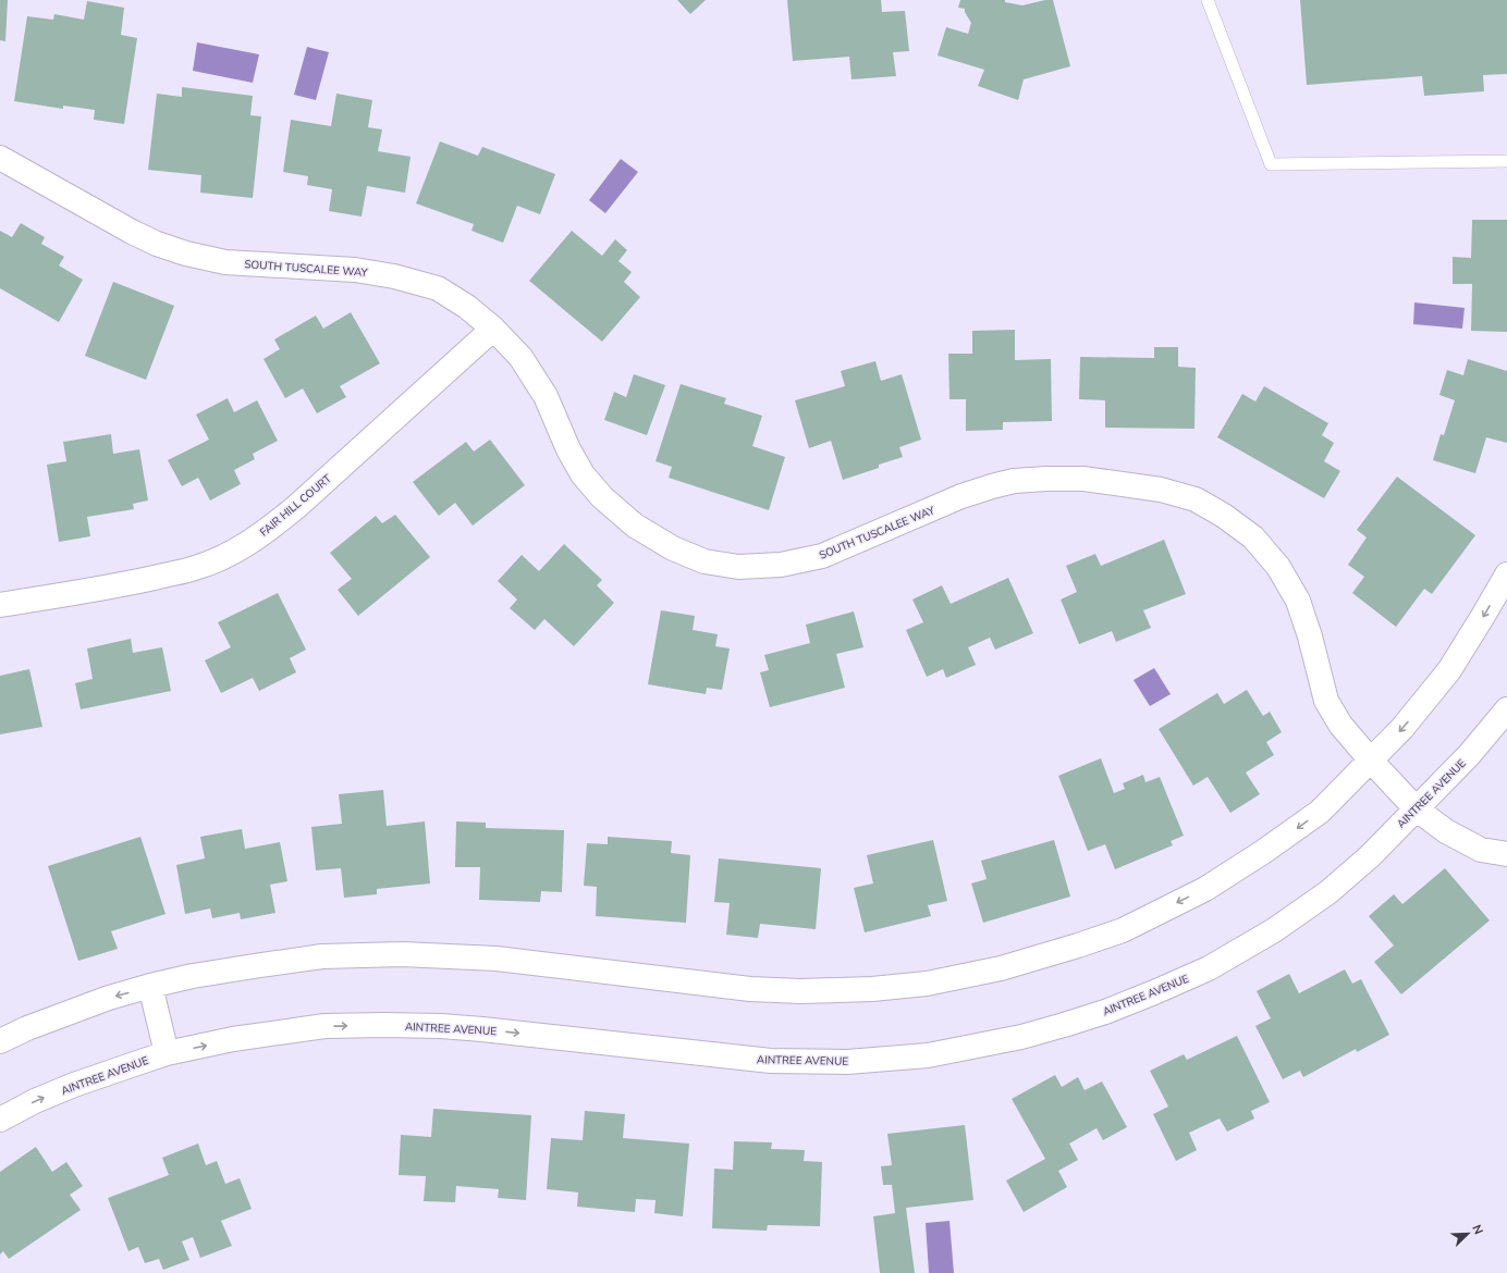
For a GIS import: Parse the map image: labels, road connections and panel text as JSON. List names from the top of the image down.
{
  "streets": {
    "street": ["SOUTH TUSCALEE WAY", "FAIR HILL COURT", "AINTREE AVENUE"]
  },
  "crossings": [
    ["SOUTH TUSCALEE WAY", "FAIR HILL COURT"],
    ["SOUTH TUSCALEE WAY", "AINTREE AVENUE"]
  ],
  "north": "top right"
}
